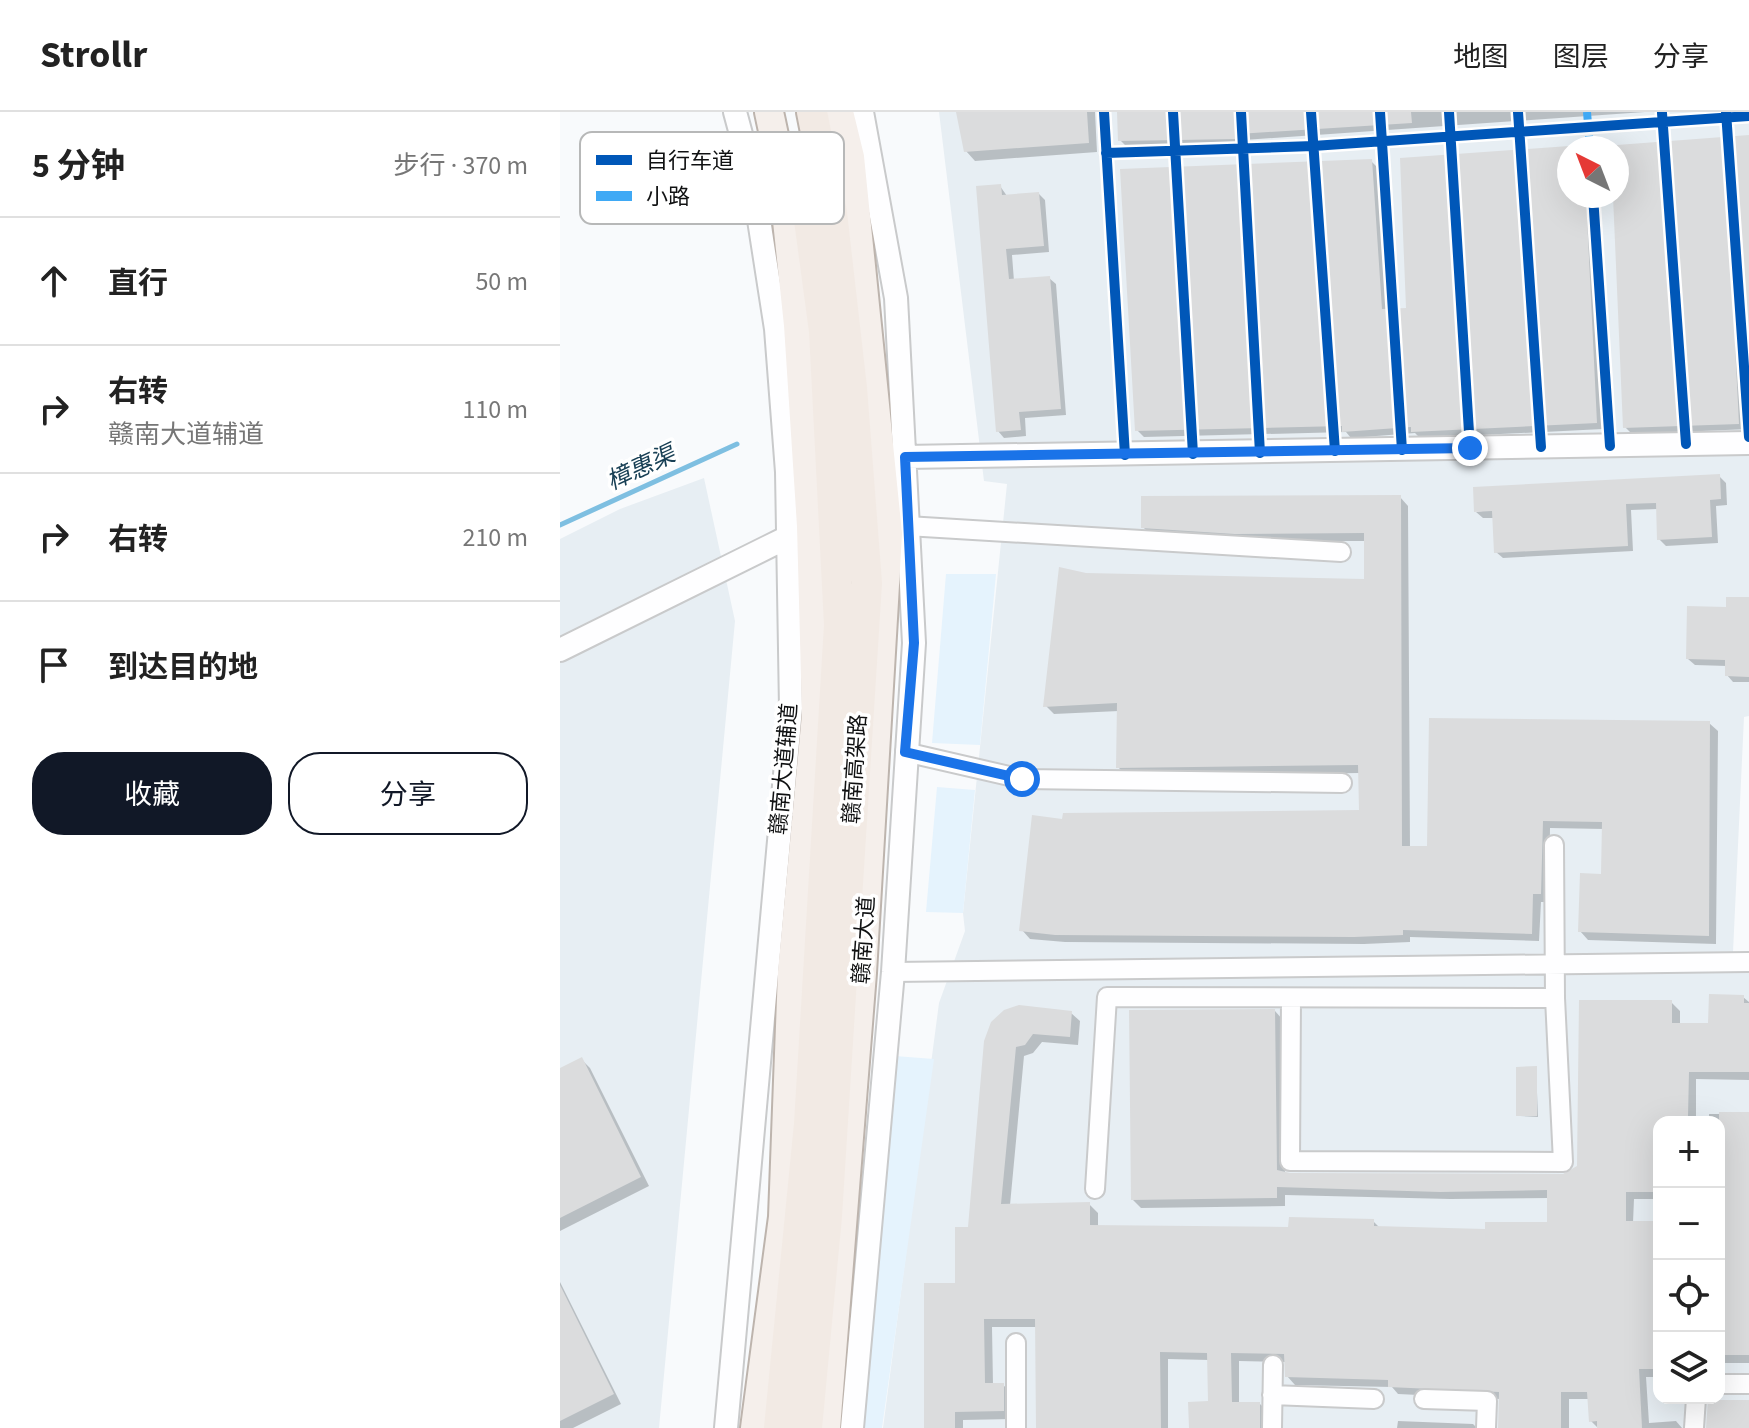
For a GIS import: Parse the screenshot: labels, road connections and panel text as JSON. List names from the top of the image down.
{
  "streets": {
    "highway": ["赣南高架路"],
    "main road": ["赣南大道"],
    "street": ["赣南大道辅道"]
  },
  "water": ["樟惠渠"],
  "legend": ["自行车道", "小路"],
  "north": "top left",
  "page": {
    "header": "Strollr",
    "nav": ["地图", "图层", "分享"],
    "heading": ["5 分钟", "步行 · 370 m"],
    "list": [
      ["直行", "50 m"],
      ["右转", "赣南大道辅道", "110 m"],
      ["右转", "210 m"],
      "到达目的地"
    ],
    "buttons": ["收藏", "分享"],
    "map_buttons": ["+", "−"]
  }
}
